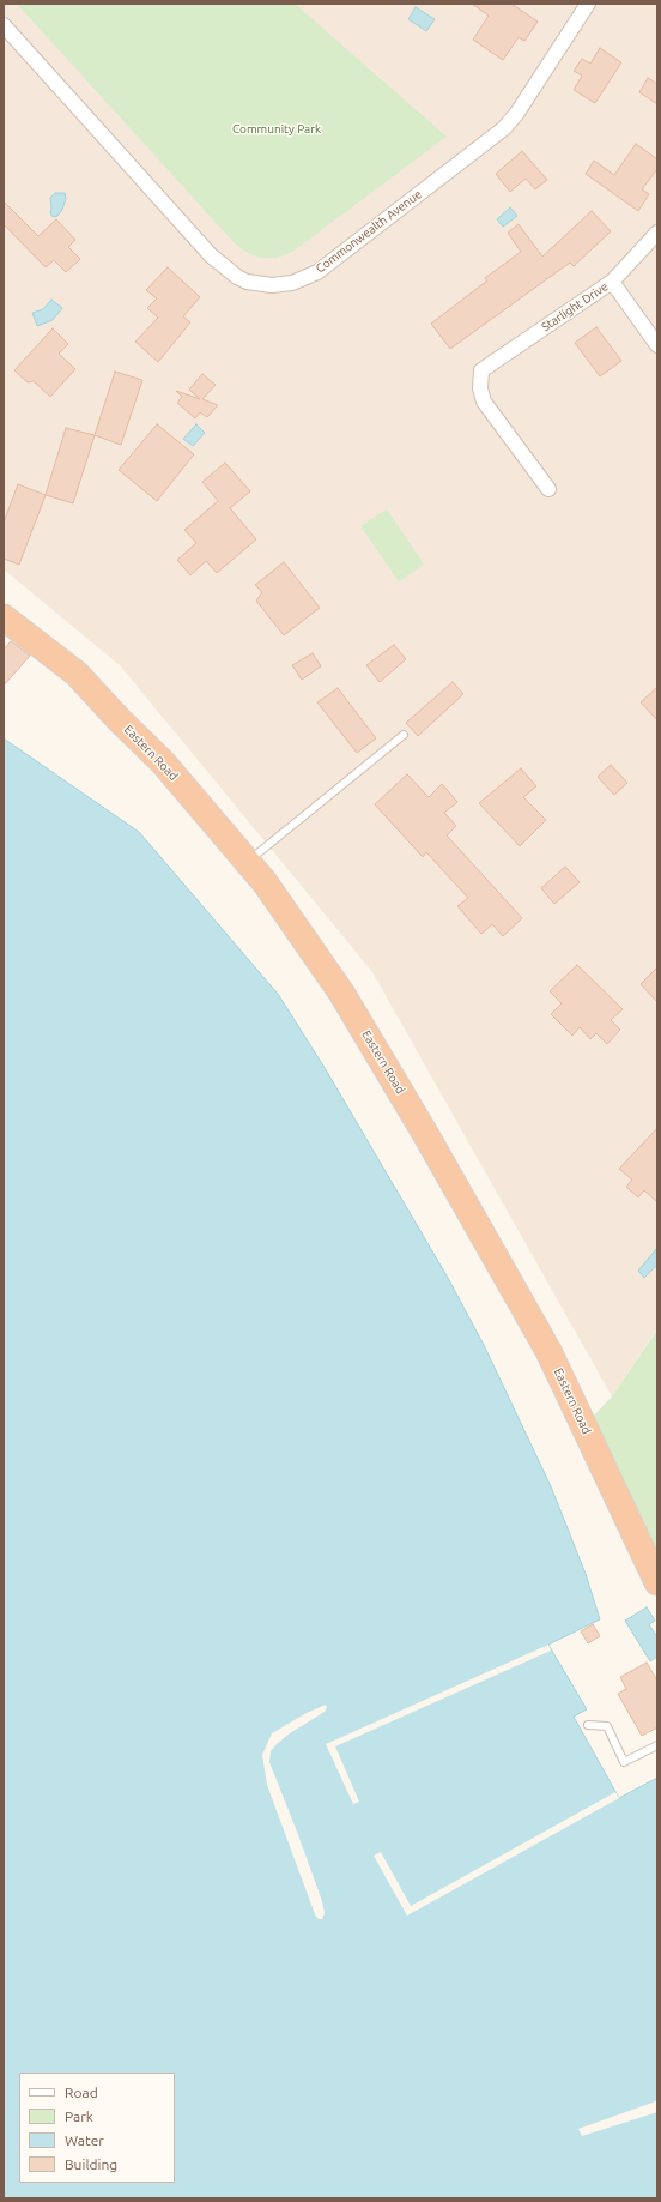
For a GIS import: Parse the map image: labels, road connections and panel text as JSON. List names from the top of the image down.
{
  "streets": {
    "highway": ["Eastern Road"],
    "street": ["Commonwealth Avenue", "Starlight Drive"]
  },
  "parks": ["Community Park"],
  "legend": [
    "Road",
    "Park",
    "Water",
    "Building"
  ]
}
